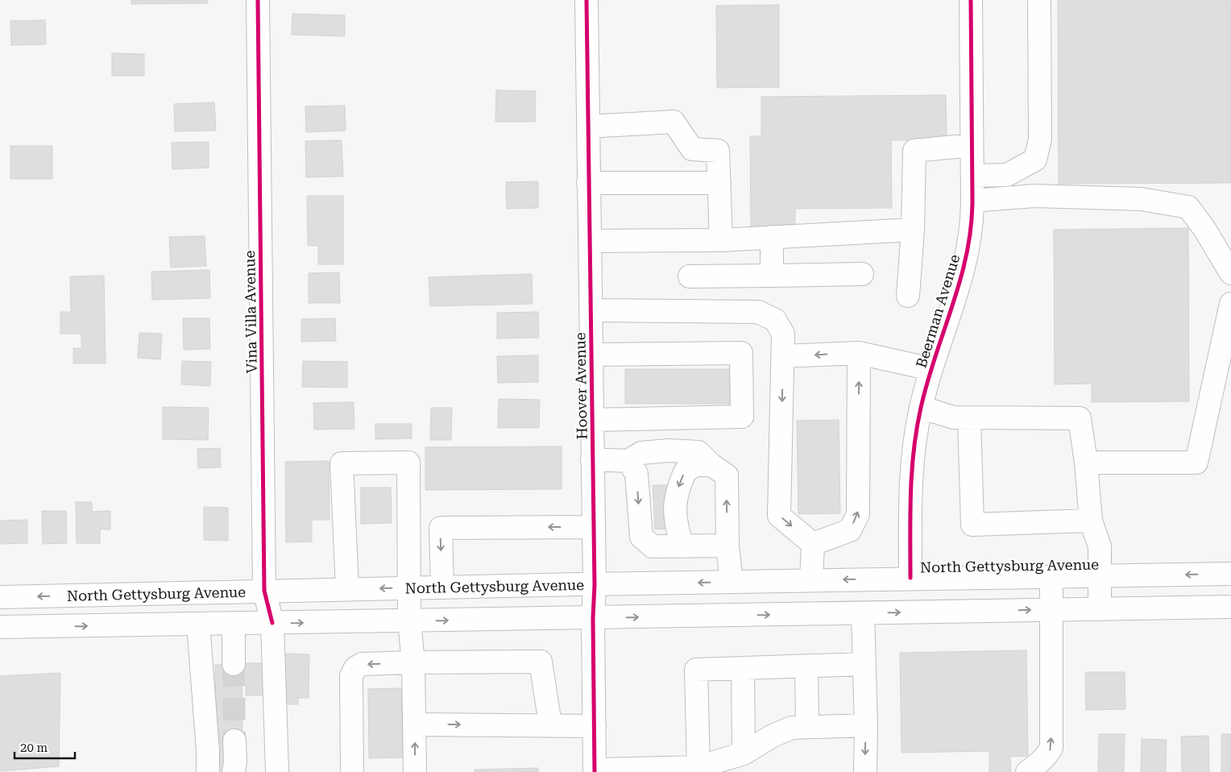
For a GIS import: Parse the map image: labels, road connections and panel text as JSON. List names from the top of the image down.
{
  "streets": {
    "main road": [
      "Beerman Avenue",
      "Vina Villa Avenue",
      "Hoover Avenue",
      "North Gettysburg Avenue"
    ]
  },
  "crossings": [
    ["Beerman Avenue", "North Gettysburg Avenue"],
    ["Vina Villa Avenue", "North Gettysburg Avenue"],
    ["Hoover Avenue", "North Gettysburg Avenue"]
  ],
  "scale_bar": "20 m"
}
